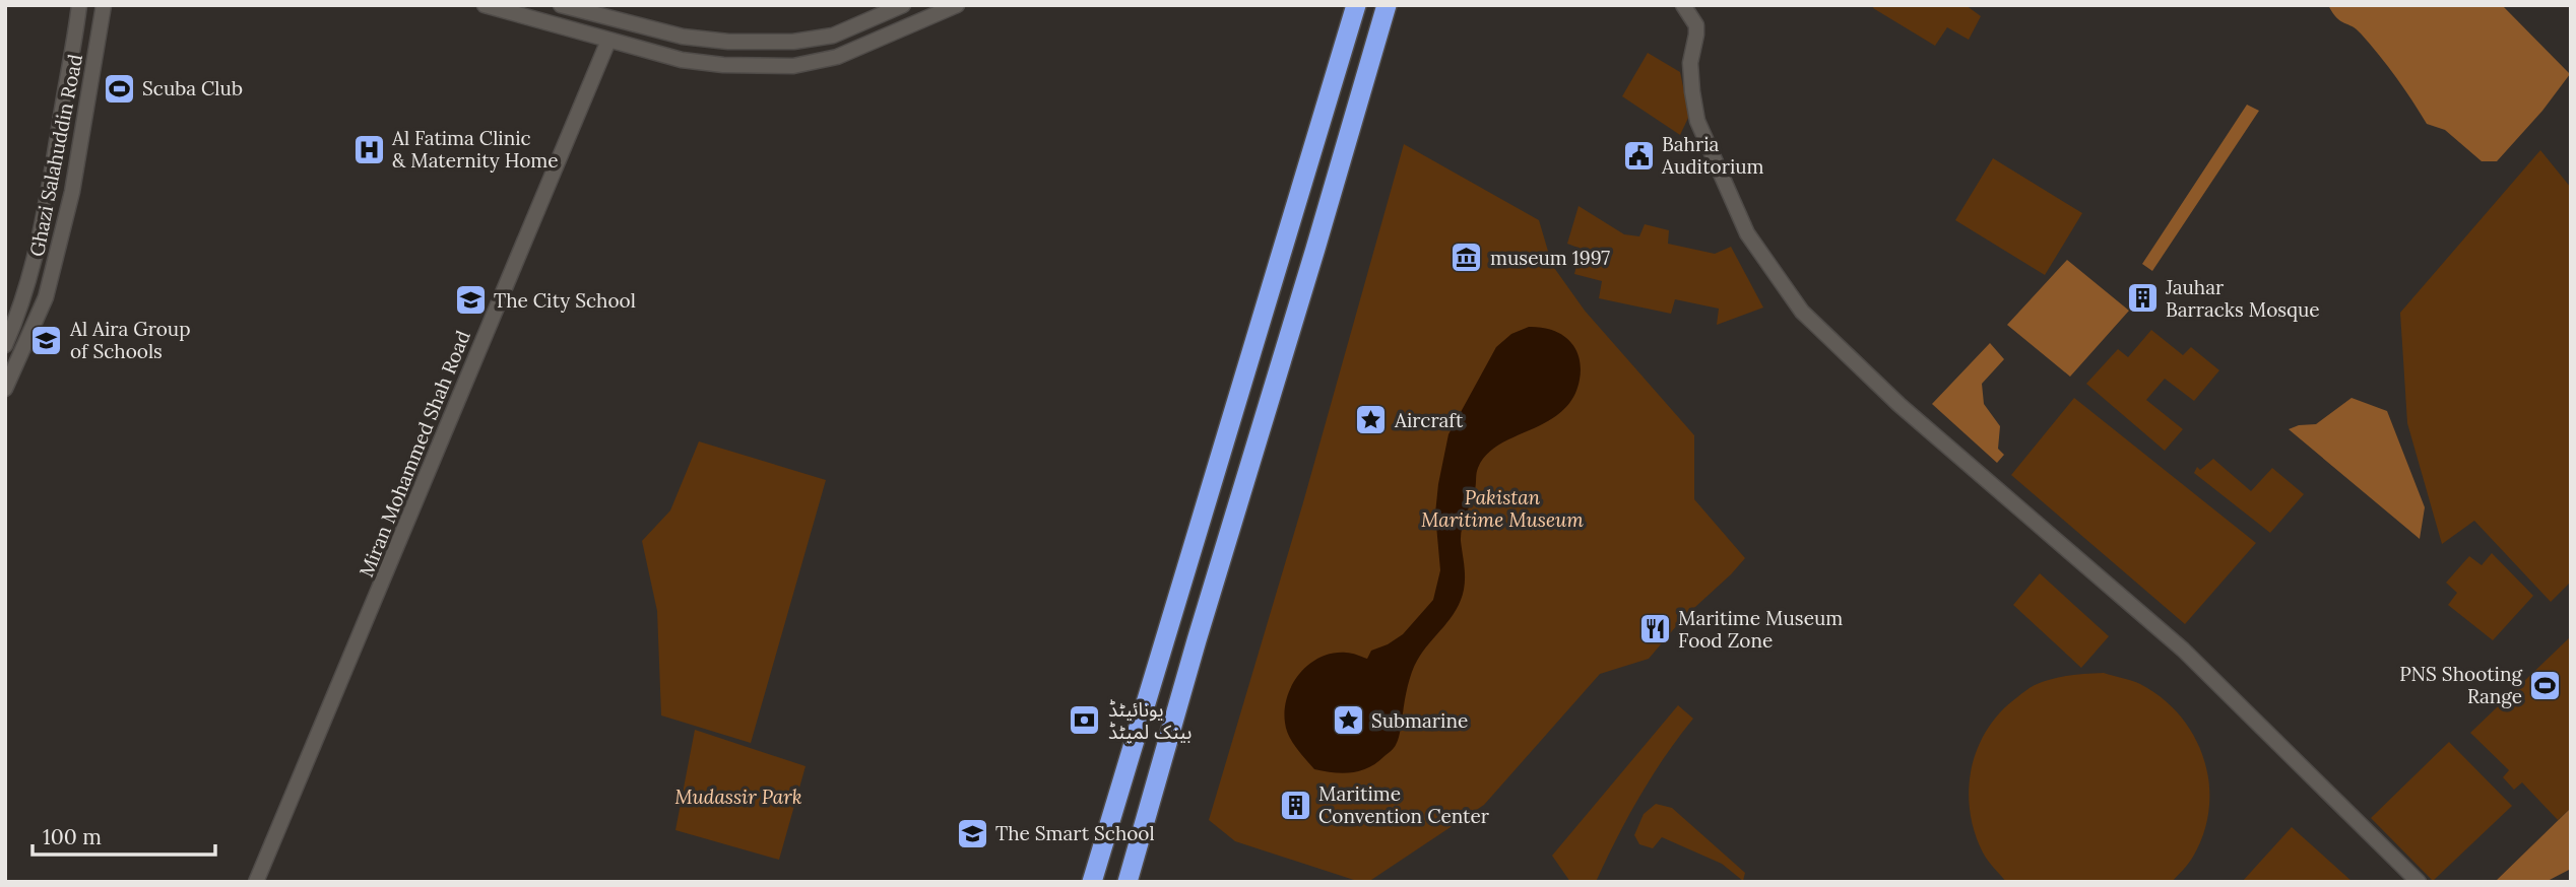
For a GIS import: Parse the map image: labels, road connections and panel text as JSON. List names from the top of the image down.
{
  "streets": {
    "street": ["Ghazi Salahuddin Road", "Miran Mohammed Shah Road"]
  },
  "parks": ["Pakistan Maritime Museum", "Mudassir Park"],
  "places": {
    "sports": ["Scuba Club", "PNS Shooting Range"],
    "hospital": ["Al Fatima Clinic & Maternity Home"],
    "public building": ["Bahria Auditorium"],
    "museum": ["museum 1997"],
    "building": ["Jauhar Barracks Mosque", "Maritime Convention Center"],
    "school or university": ["The City School", "Al Aira Group of Schools", "The Smart School"],
    "place": ["Aircraft", "Submarine"],
    "restaurant": ["Maritime Museum Food Zone"],
    "bank": ["یونائیٹڈ بینک لمیٹڈ"]
  },
  "scale_bar": "100 m"
}
